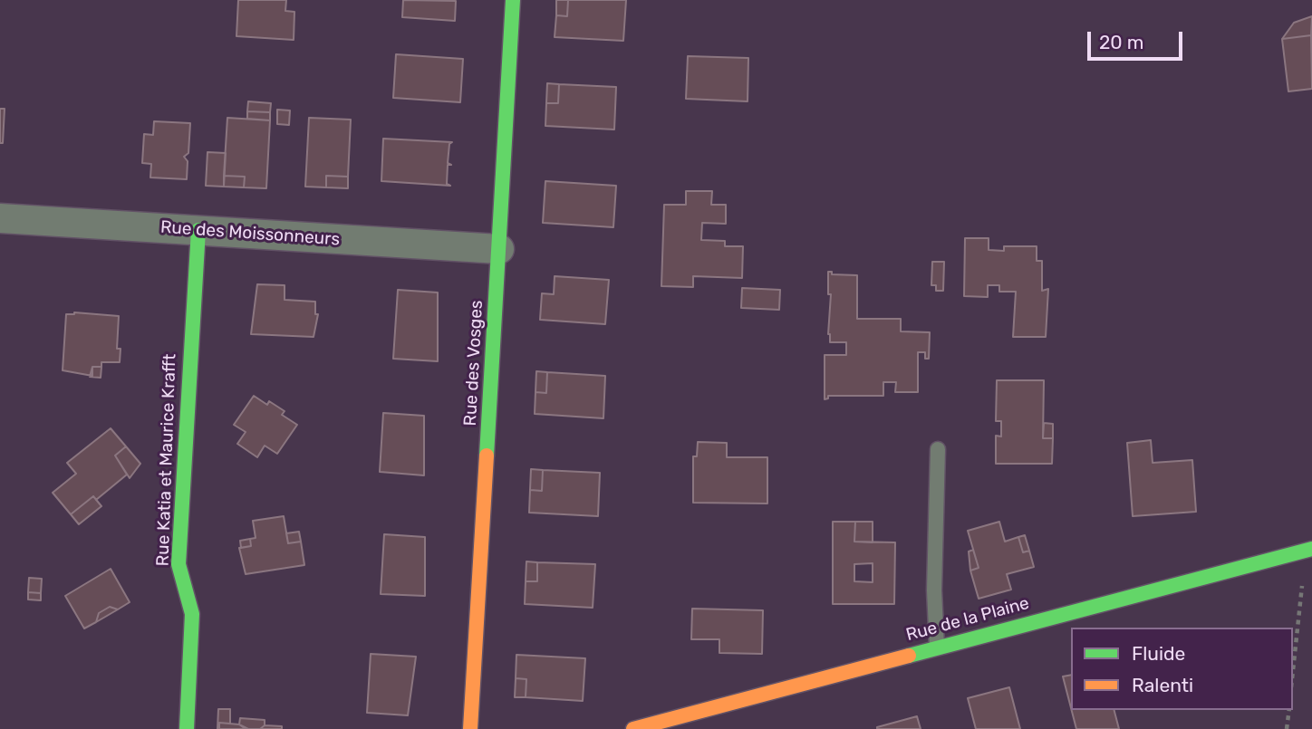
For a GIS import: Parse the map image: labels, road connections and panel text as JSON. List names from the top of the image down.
{
  "streets": {
    "street": [
      "Rue des Moissonneurs",
      "Rue des Vosges",
      "Rue Katia et Maurice Krafft",
      "Rue de la Plaine"
    ]
  },
  "crossings": [
    ["Rue des Moissonneurs", "Rue des Vosges"],
    ["Rue des Moissonneurs", "Rue Katia et Maurice Krafft"]
  ],
  "legend": ["Fluide", "Ralenti"],
  "scale_bar": "20 m"
}
